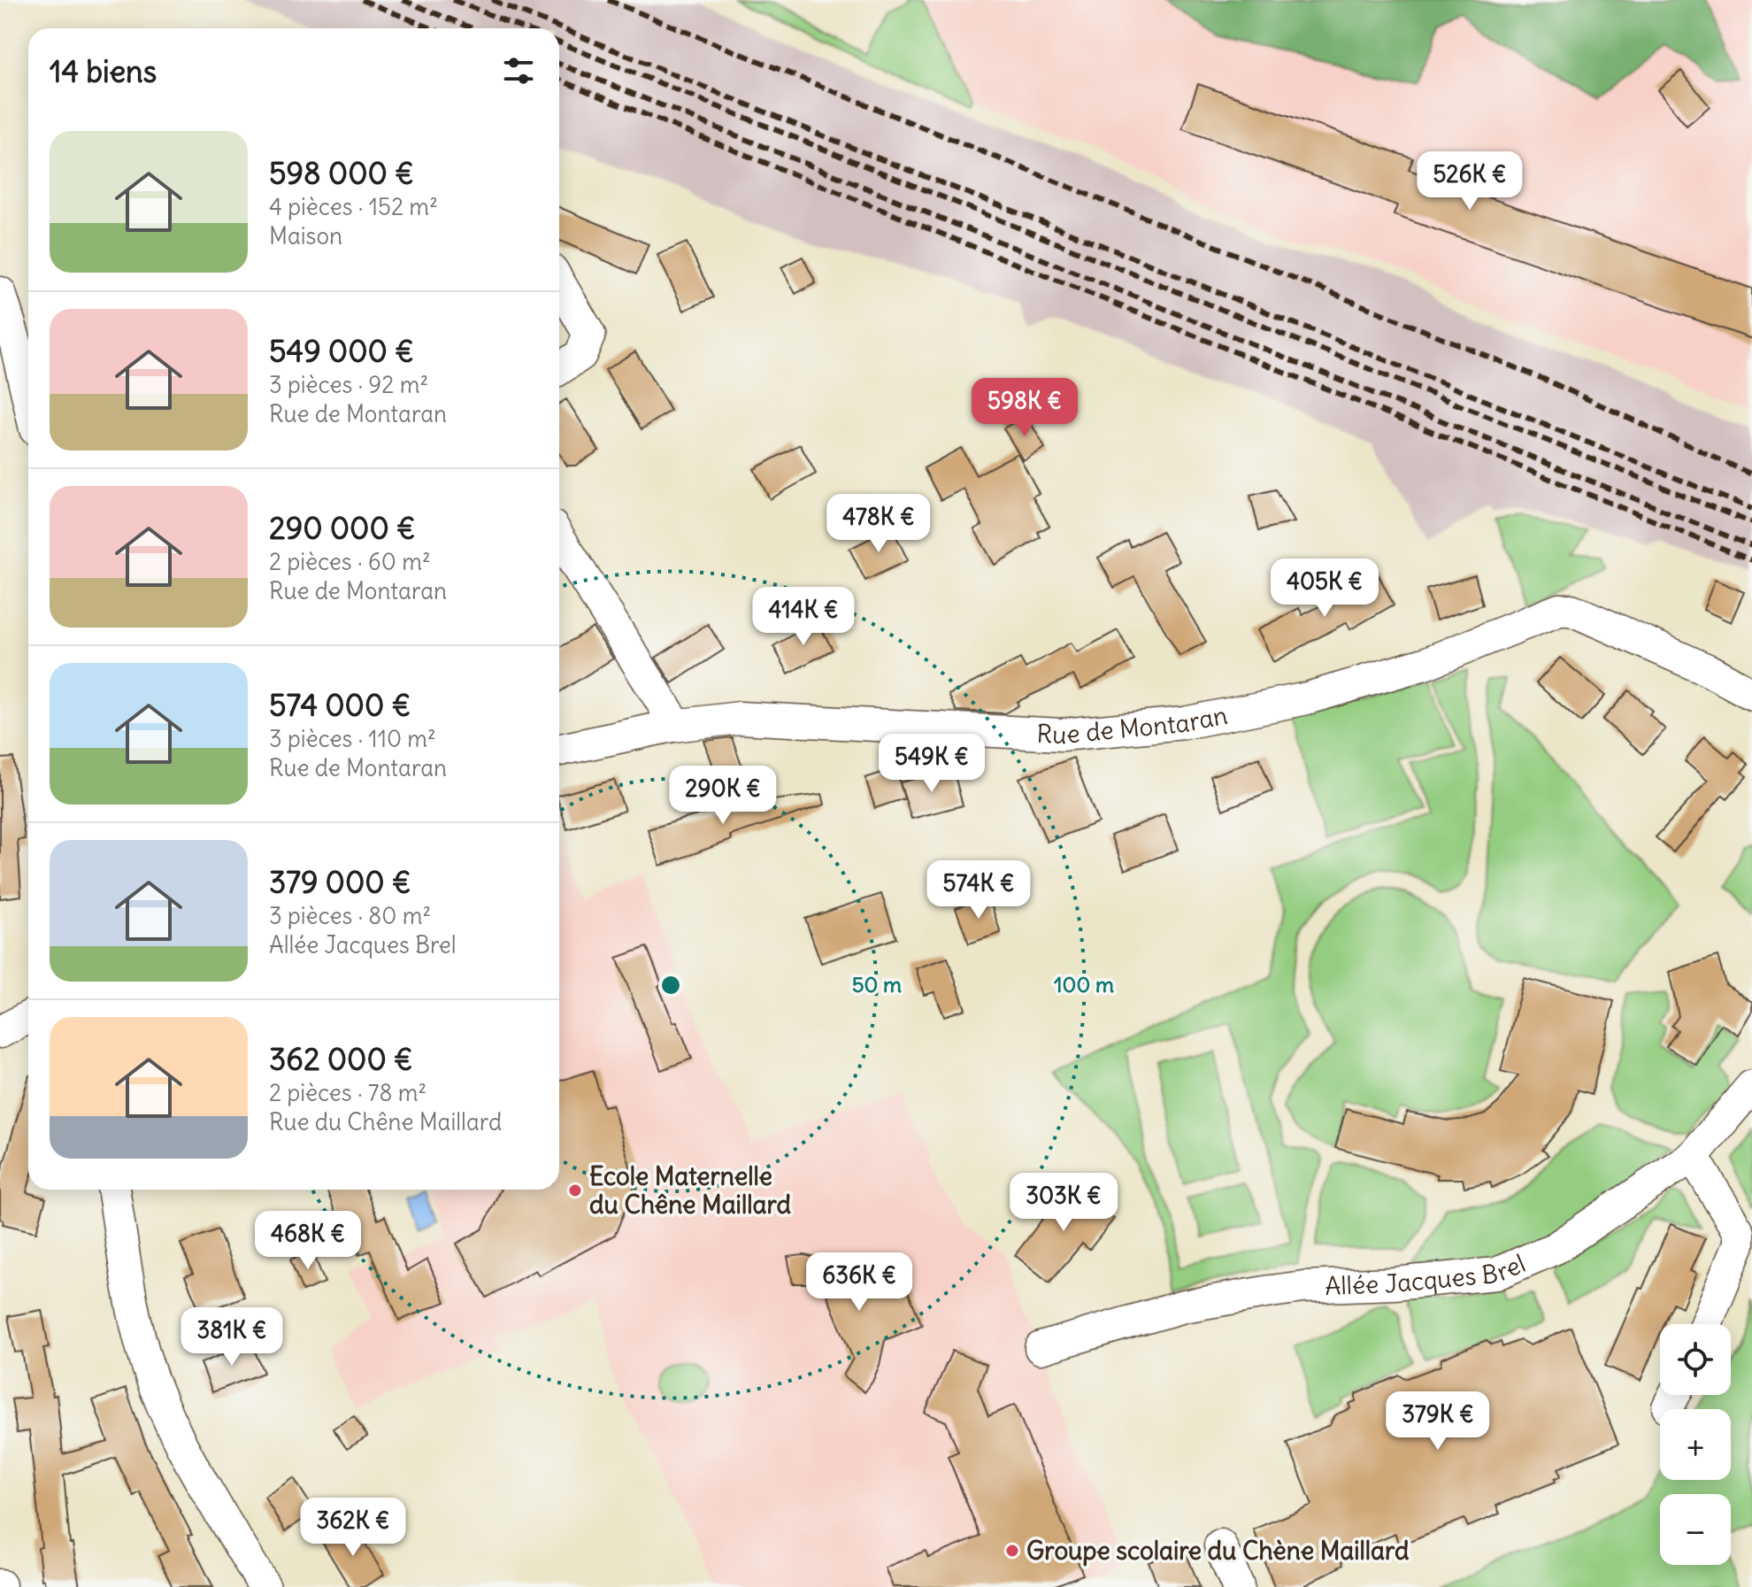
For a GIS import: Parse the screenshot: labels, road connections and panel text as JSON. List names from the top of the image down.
{
  "streets": {
    "street": ["Rue de Montaran", "Allée Jacques Brel"]
  },
  "places": ["Ecole Maternelle du Chêne Maillard", "Groupe scolaire du Chène Maillard"],
  "page": {
    "heading": "14 biens",
    "list": [
      {
        "name": "598 000 €",
        "note": "4 pièces · 152 m² · Maison"
      },
      {
        "name": "549 000 €",
        "note": "3 pièces · 92 m² · Rue de Montaran"
      },
      {
        "name": "290 000 €",
        "note": "2 pièces · 60 m² · Rue de Montaran"
      },
      {
        "name": "574 000 €",
        "note": "3 pièces · 110 m² · Rue de Montaran"
      },
      {
        "name": "379 000 €",
        "note": "3 pièces · 80 m² · Allée Jacques Brel"
      },
      {
        "name": "362 000 €",
        "note": "2 pièces · 78 m² · Rue du Chêne Maillard"
      }
    ],
    "price": [
      "526K €",
      "598K €",
      "478K €",
      "405K €",
      "414K €",
      "549K €",
      "290K €",
      "574K €",
      "303K €",
      "468K €",
      "636K €",
      "381K €",
      "379K €",
      "362K €"
    ],
    "map_buttons": ["+", "−"]
  },
  "rings": ["50 m", "100 m"]
}
